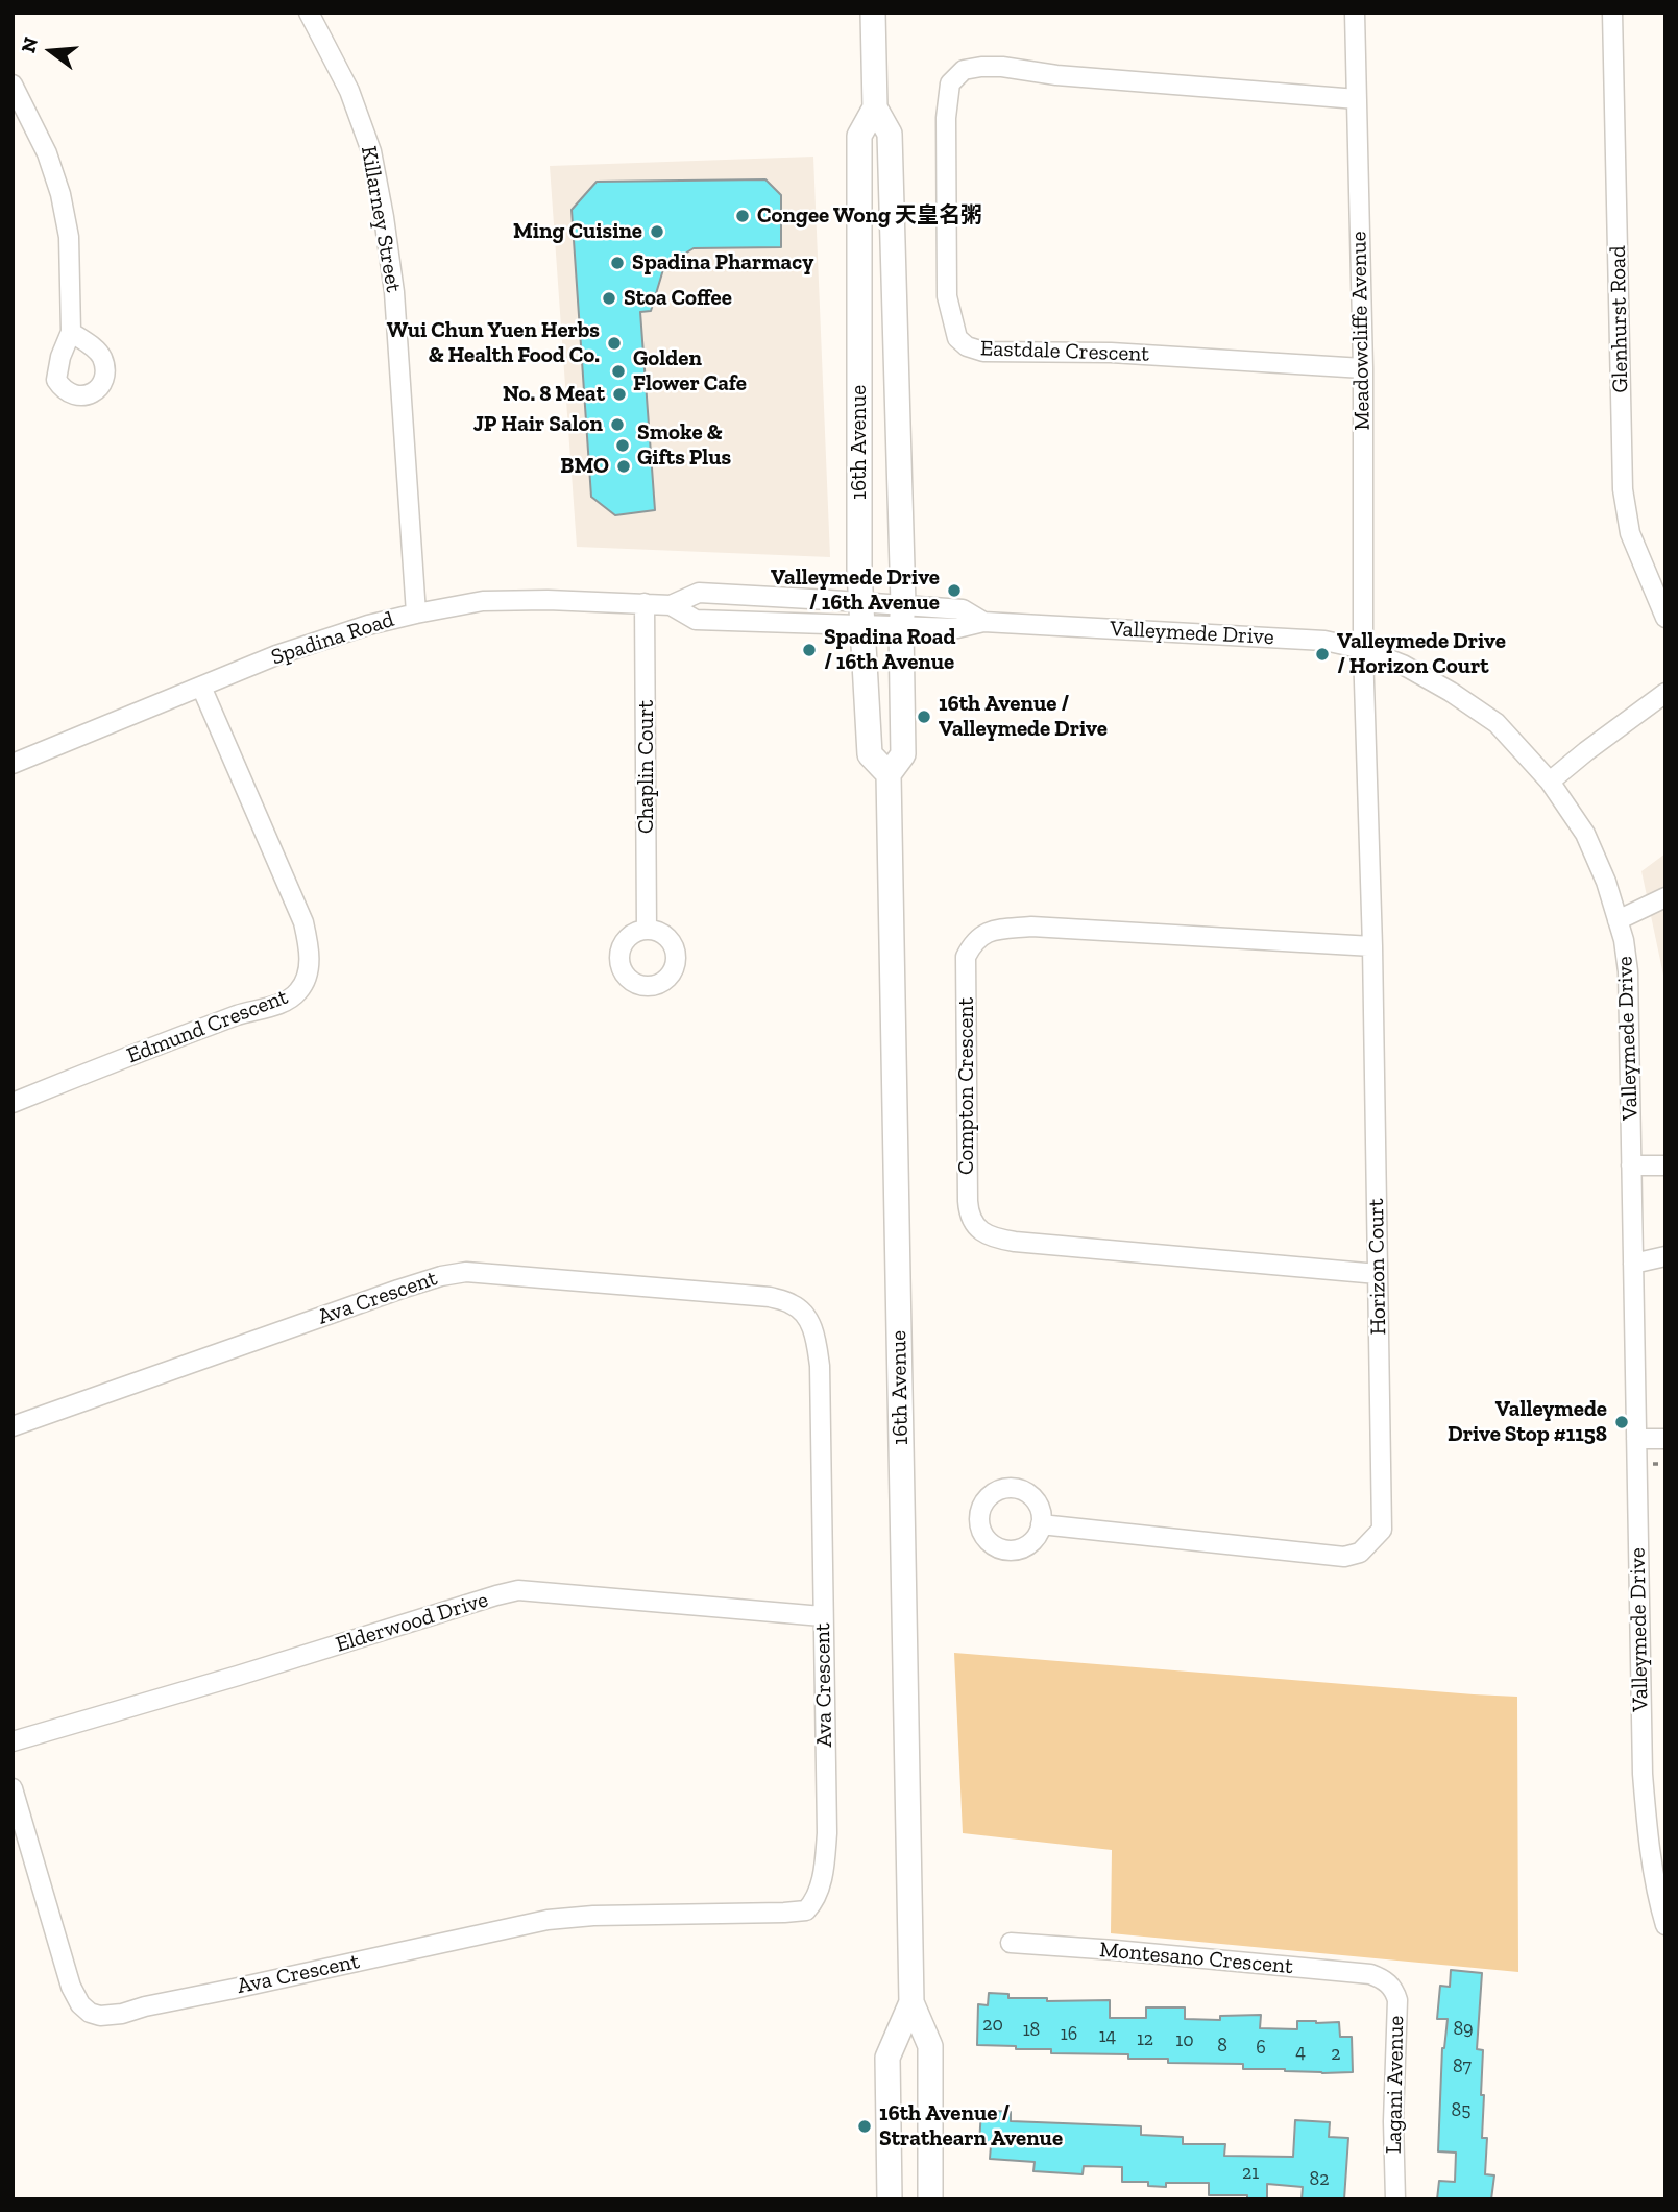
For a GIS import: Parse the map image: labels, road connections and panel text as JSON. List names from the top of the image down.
{
  "streets": {
    "main road": ["16th Avenue"],
    "street": [
      "Killarney Street",
      "Glenhurst Road",
      "Meadowcliffe Avenue",
      "Eastdale Crescent",
      "Valleymede Drive",
      "Spadina Road",
      "Chaplin Court",
      "Edmund Crescent",
      "Compton Crescent",
      "Horizon Court",
      "Ava Crescent",
      "Elderwood Drive",
      "Montesano Crescent",
      "Lagani Avenue"
    ]
  },
  "crossings": [
    ["Killarney Street", "Spadina Road"],
    ["Meadowcliffe Avenue", "Eastdale Crescent"],
    ["Meadowcliffe Avenue", "Valleymede Drive"],
    ["Meadowcliffe Avenue", "Horizon Court"],
    ["16th Avenue", "Valleymede Drive"],
    ["16th Avenue", "Spadina Road"],
    ["Valleymede Drive", "Spadina Road"],
    ["Valleymede Drive", "Horizon Court"],
    ["Spadina Road", "Chaplin Court"],
    ["Spadina Road", "Edmund Crescent"],
    ["Compton Crescent", "Horizon Court"],
    ["Ava Crescent", "Elderwood Drive"],
    ["Montesano Crescent", "Lagani Avenue"]
  ],
  "places": [
    "Congee Wong 天皇名粥",
    "Ming Cuisine",
    "Spadina Pharmacy",
    "Stoa Coffee",
    "Wui Chun Yuen Herbs & Health Food Co.",
    "Golden Flower Cafe",
    "No. 8 Meat",
    "JP Hair Salon",
    "Smoke & Gifts Plus",
    "BMO",
    "Valleymede Drive / 16th Avenue",
    "Spadina Road / 16th Avenue",
    "Valleymede Drive / Horizon Court",
    "16th Avenue / Valleymede Drive",
    "Valleymede Drive Stop #1158",
    "16th Avenue / Strathearn Avenue"
  ],
  "house_numbers": [
    "20",
    "89",
    "18",
    "16",
    "14",
    "12",
    "10",
    "8",
    "6",
    "4",
    "2",
    "87",
    "85",
    "21",
    "82"
  ],
  "north": "left"
}
